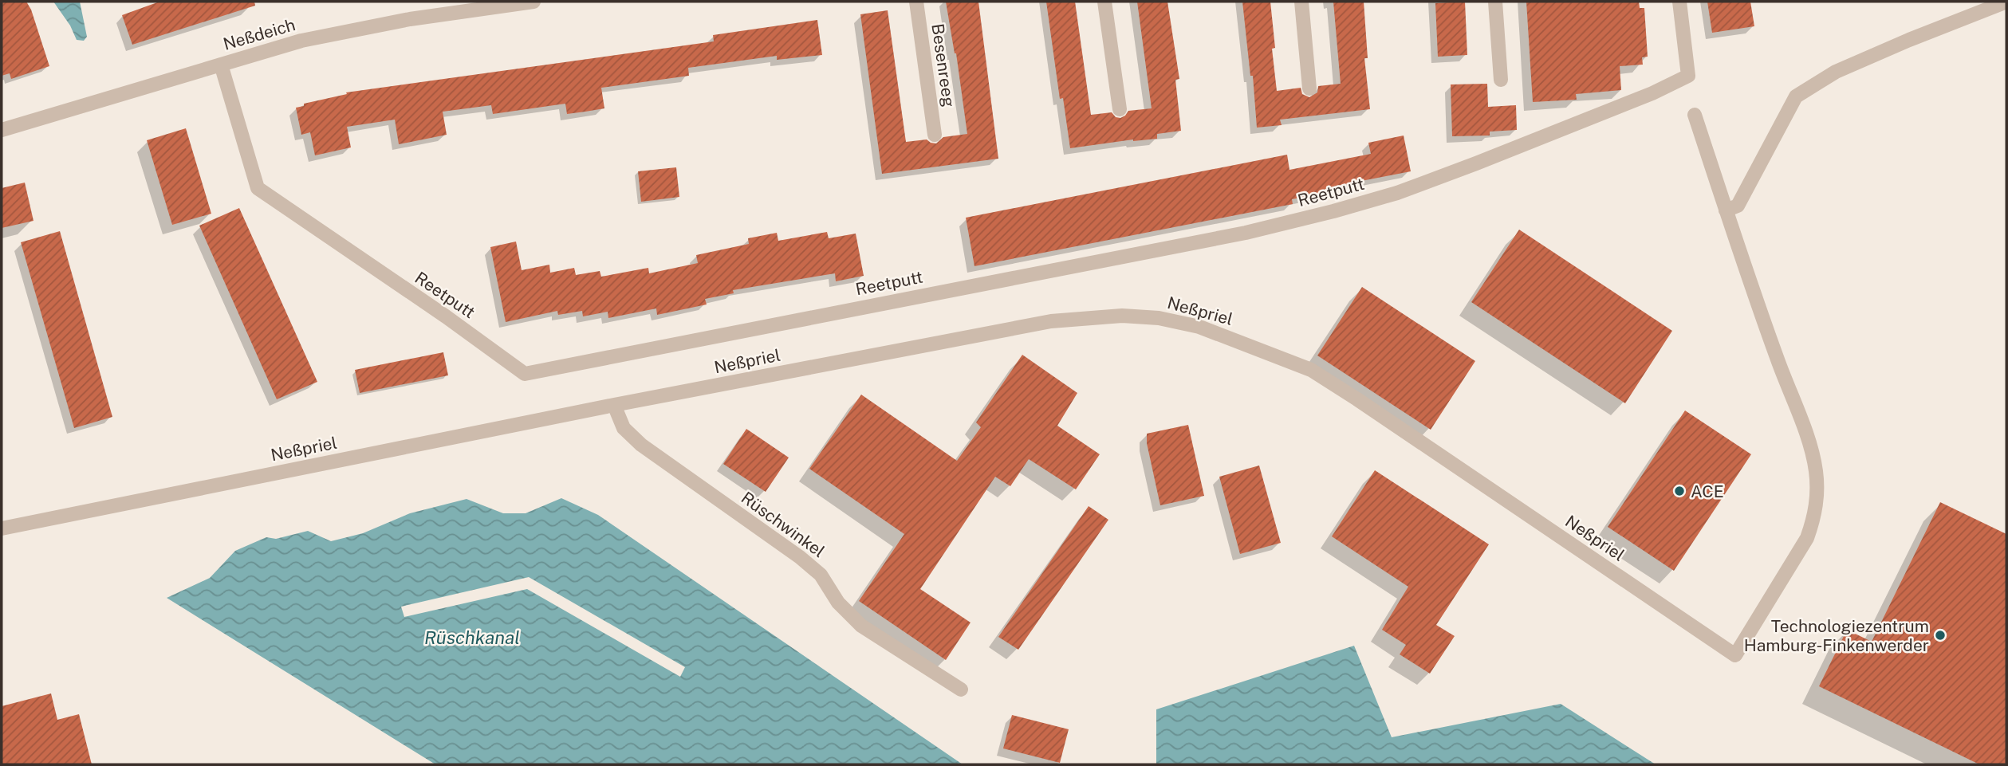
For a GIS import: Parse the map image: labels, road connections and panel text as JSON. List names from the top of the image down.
{
  "streets": {
    "street": [
      "Neßdeich",
      "Besenreeg",
      "Reetputt",
      "Neßpriel",
      "Rüschwinkel"
    ]
  },
  "crossings": [
    ["Neßdeich", "Reetputt"],
    ["Neßpriel", "Rüschwinkel"]
  ],
  "water": ["Rüschkanal"],
  "places": ["ACE", "Technologiezentrum Hamburg-Finkenwerder"]
}
